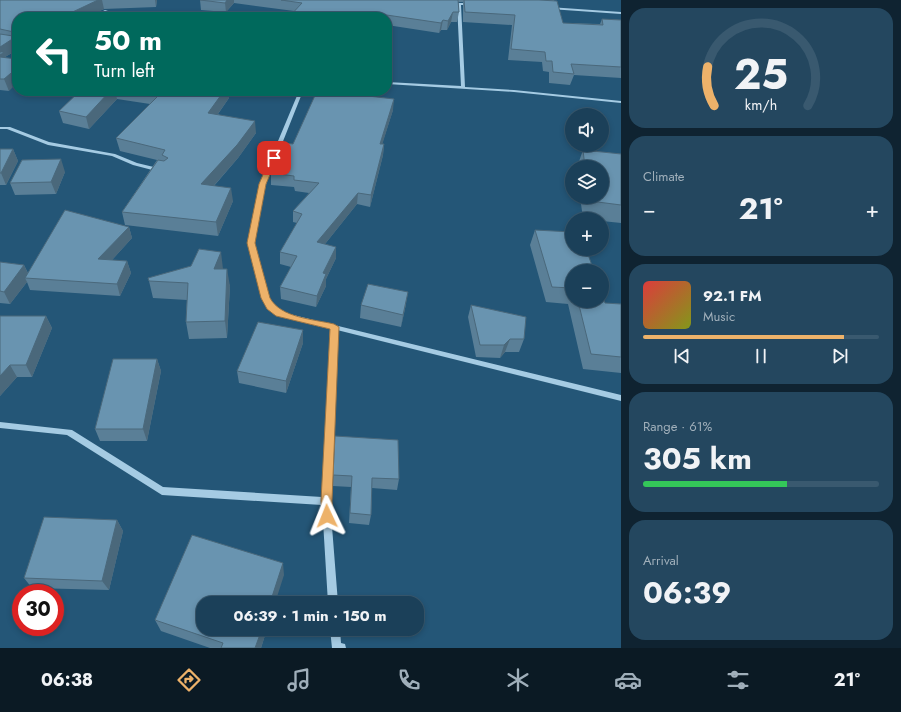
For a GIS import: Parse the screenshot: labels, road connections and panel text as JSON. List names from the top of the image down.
{
  "page": {
    "turn": ["50 m", "Turn left"],
    "map_buttons": ["+", "−"],
    "tile": [
      "Climate",
      ["Range · 61%", "305 km"],
      ["Arrival", "06:39"]
    ],
    "heat": ["−", "21°", "+"],
    "song": ["92.1 FM", "Music"],
    "limit": "30",
    "trip": "06:39 · 1 min · 150 m",
    "tabs": ["06:38", "21°"],
    "gauge": ["25", "km/h"]
  }
}
